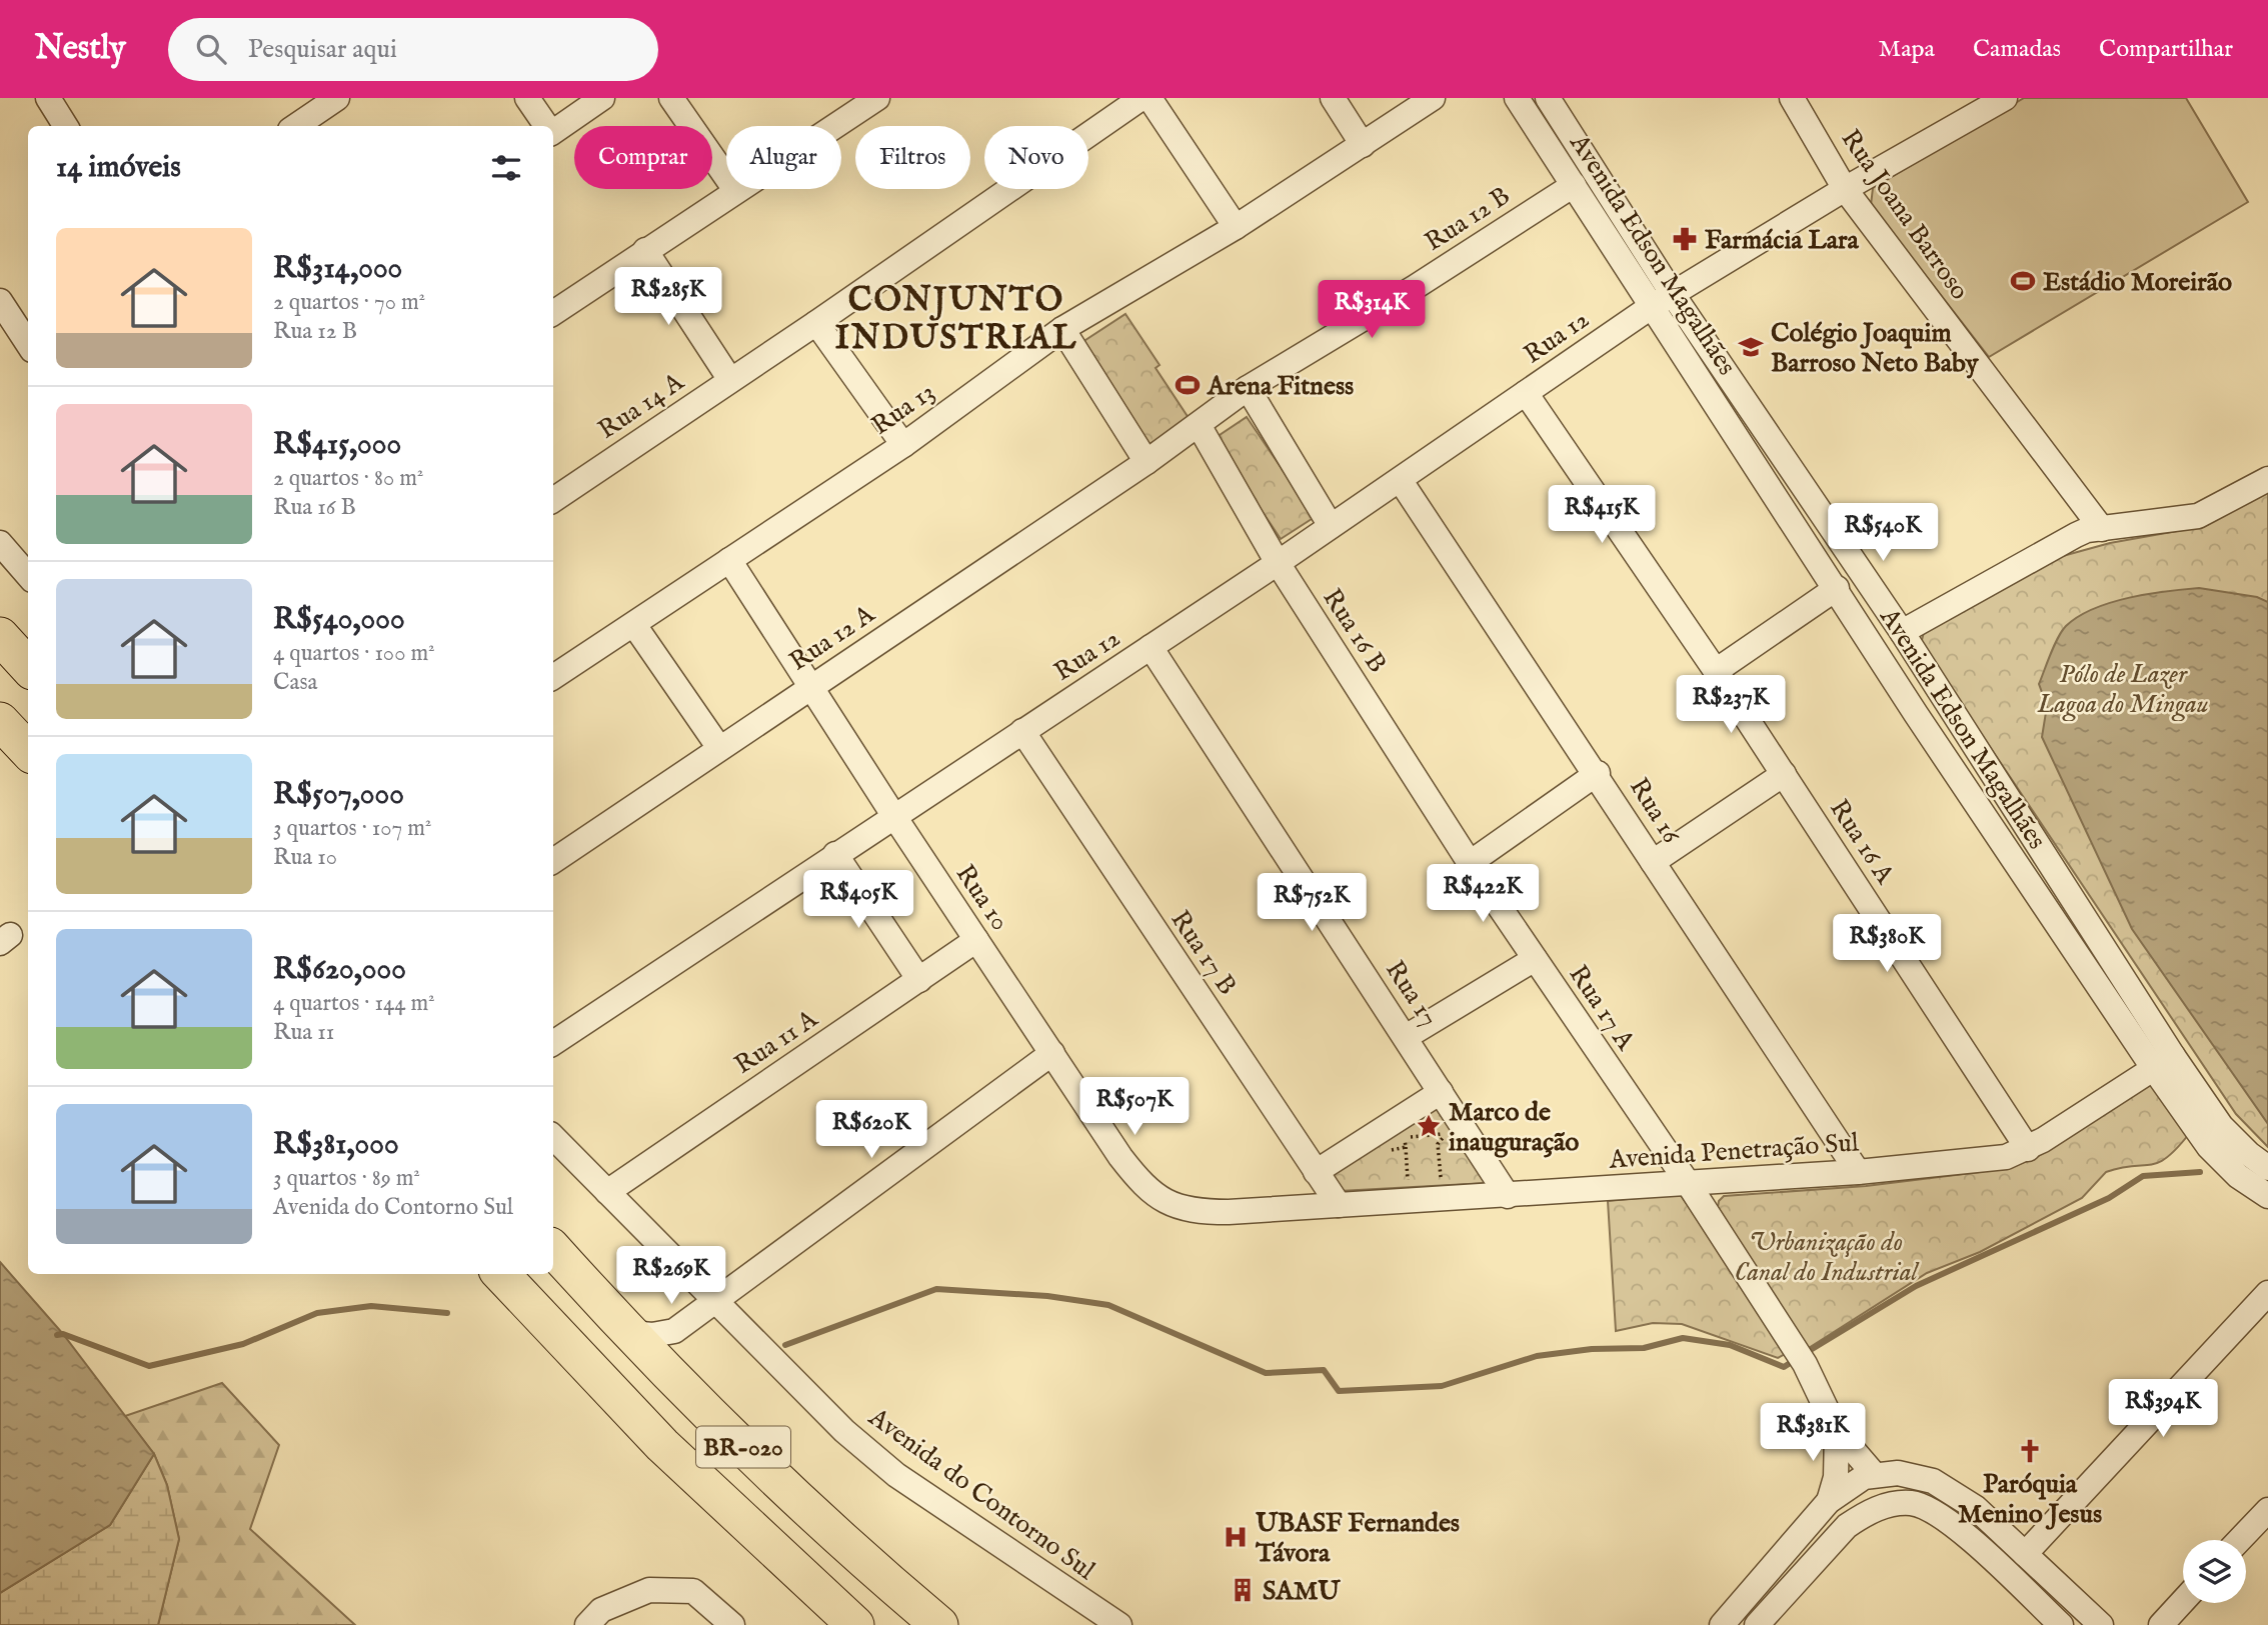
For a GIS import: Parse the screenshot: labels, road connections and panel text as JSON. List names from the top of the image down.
{
  "streets": {
    "highway": ["BR-020"],
    "street": [
      "Rua Joana Barroso",
      "Rua 12 B",
      "Avenida Edson Magalhães",
      "Rua 12",
      "Rua 14 A",
      "Rua 13",
      "Rua 16 B",
      "Rua 12 A",
      "Rua 16",
      "Rua 16 A",
      "Rua 10",
      "Rua 17 B",
      "Rua 17",
      "Rua 17 A",
      "Rua 11 A",
      "Avenida Penetração Sul",
      "Avenida do Contorno Sul"
    ]
  },
  "crossings": [
    ["Rua Joana Barroso", "Rua 12"],
    ["Rua 12 B", "Avenida Edson Magalhães"],
    ["Rua 12 B", "Rua 16 B"],
    ["Rua 12 B", "Rua 12 A"],
    ["Avenida Edson Magalhães", "Rua 12"],
    ["Avenida Edson Magalhães", "Avenida Penetração Sul"],
    ["Rua 12", "Rua 16 B"],
    ["Rua 12", "Rua 16"],
    ["Rua 12", "Rua 10"],
    ["Rua 12", "Rua 17 B"],
    ["Rua 12", "Rua 17"],
    ["Rua 13", "Rua 10"],
    ["Rua 16 B", "Rua 17 A"],
    ["Rua 12 A", "Rua 10"],
    ["Rua 16", "Avenida Penetração Sul"],
    ["Rua 16 A", "Avenida Penetração Sul"],
    ["Rua 10", "Rua 11 A"],
    ["Rua 10", "Avenida Penetração Sul"],
    ["Rua 17 B", "Avenida Penetração Sul"],
    ["Rua 17", "Avenida Penetração Sul"],
    ["Rua 17 A", "Avenida Penetração Sul"],
    ["Rua 11 A", "Avenida do Contorno Sul"]
  ],
  "districts": ["CONJUNTO INDUSTRIAL"],
  "parks": ["Pólo de Lazer Lagoa do Mingau", "Urbanização do Canal do Industrial"],
  "places": {
    "pharmacy": ["Farmácia Lara"],
    "sports": ["Estádio Moreirão", "Arena Fitness"],
    "school or university": ["Colégio Joaquim Barroso Neto Baby"],
    "place": ["Marco de inauguração"],
    "church": ["Paróquia Menino Jesus"],
    "hospital": ["UBASF Fernandes Távora"],
    "building": ["SAMU"]
  },
  "page": {
    "header": "Nestly",
    "search": "Pesquisar aqui",
    "nav": ["Mapa", "Camadas", "Compartilhar"],
    "chip": [
      "Comprar",
      "Alugar",
      "Filtros",
      "Novo"
    ],
    "heading": "14 imóveis",
    "list": [
      {
        "name": "R$314,000",
        "note": "2 quartos · 70 m² · Rua 12 B"
      },
      {
        "name": "R$415,000",
        "note": "2 quartos · 80 m² · Rua 16 B"
      },
      {
        "name": "R$540,000",
        "note": "4 quartos · 100 m² · Casa"
      },
      {
        "name": "R$507,000",
        "note": "3 quartos · 107 m² · Rua 10"
      },
      {
        "name": "R$620,000",
        "note": "4 quartos · 144 m² · Rua 11"
      },
      {
        "name": "R$381,000",
        "note": "3 quartos · 89 m² · Avenida do Contorno Sul"
      }
    ],
    "price": [
      "R$285K",
      "R$314K",
      "R$415K",
      "R$540K",
      "R$237K",
      "R$422K",
      "R$405K",
      "R$752K",
      "R$380K",
      "R$507K",
      "R$620K",
      "R$269K",
      "R$394K",
      "R$381K"
    ]
  }
}
